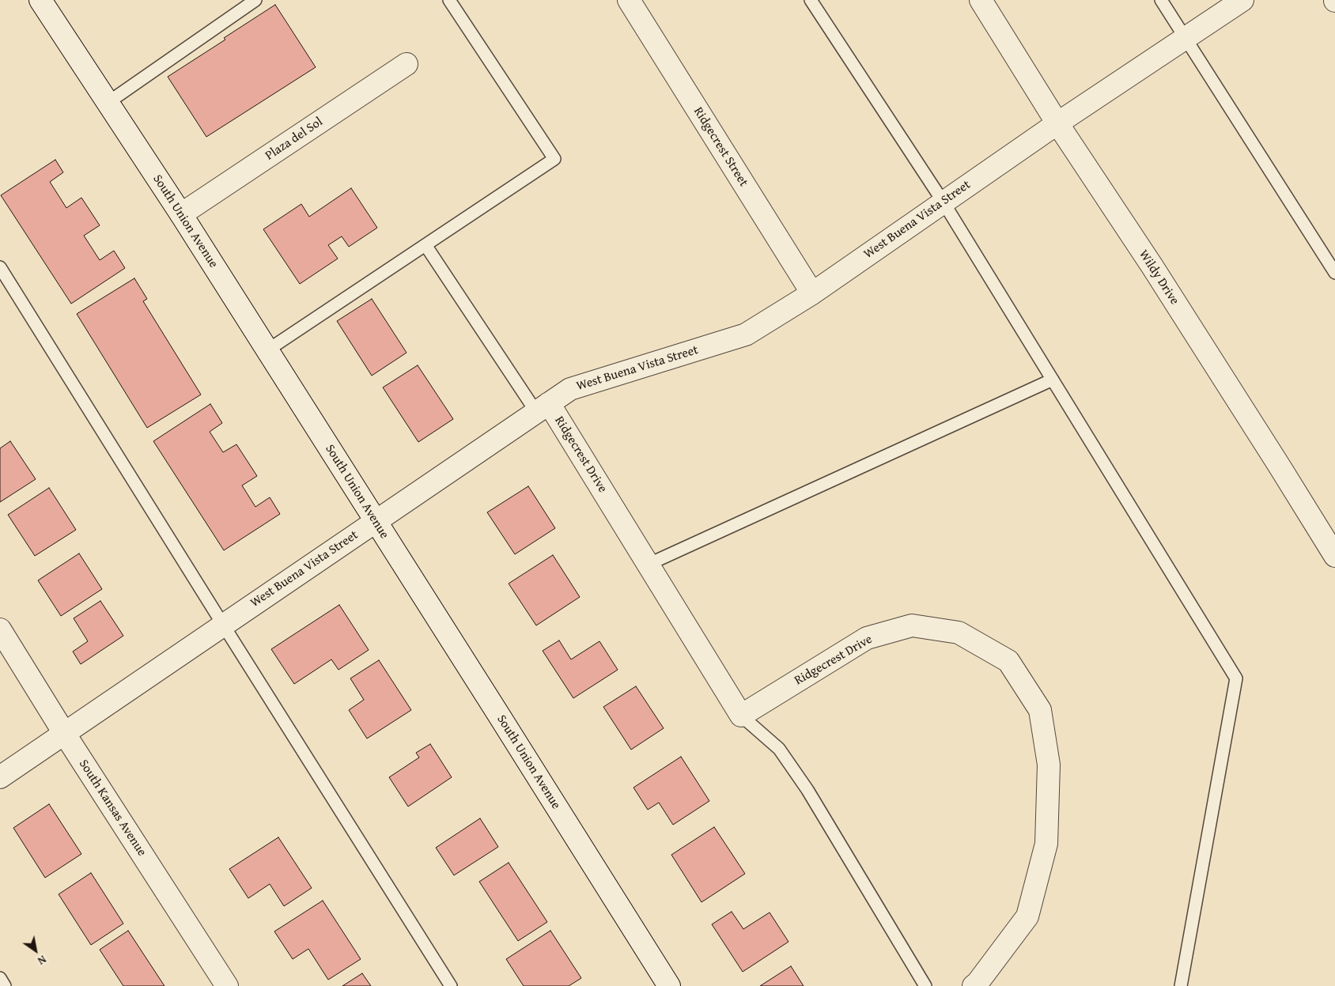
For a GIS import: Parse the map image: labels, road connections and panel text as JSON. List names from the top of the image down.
{
  "streets": {
    "street": [
      "Plaza del Sol",
      "Ridgecrest Street",
      "West Buena Vista Street",
      "South Union Avenue",
      "Wildy Drive",
      "Ridgecrest Drive",
      "South Kansas Avenue"
    ]
  },
  "crossings": [
    ["Plaza del Sol", "South Union Avenue"],
    ["Ridgecrest Street", "West Buena Vista Street"],
    ["West Buena Vista Street", "South Union Avenue"],
    ["West Buena Vista Street", "Wildy Drive"],
    ["West Buena Vista Street", "Ridgecrest Drive"],
    ["West Buena Vista Street", "South Kansas Avenue"]
  ],
  "north": "bottom right"
}
